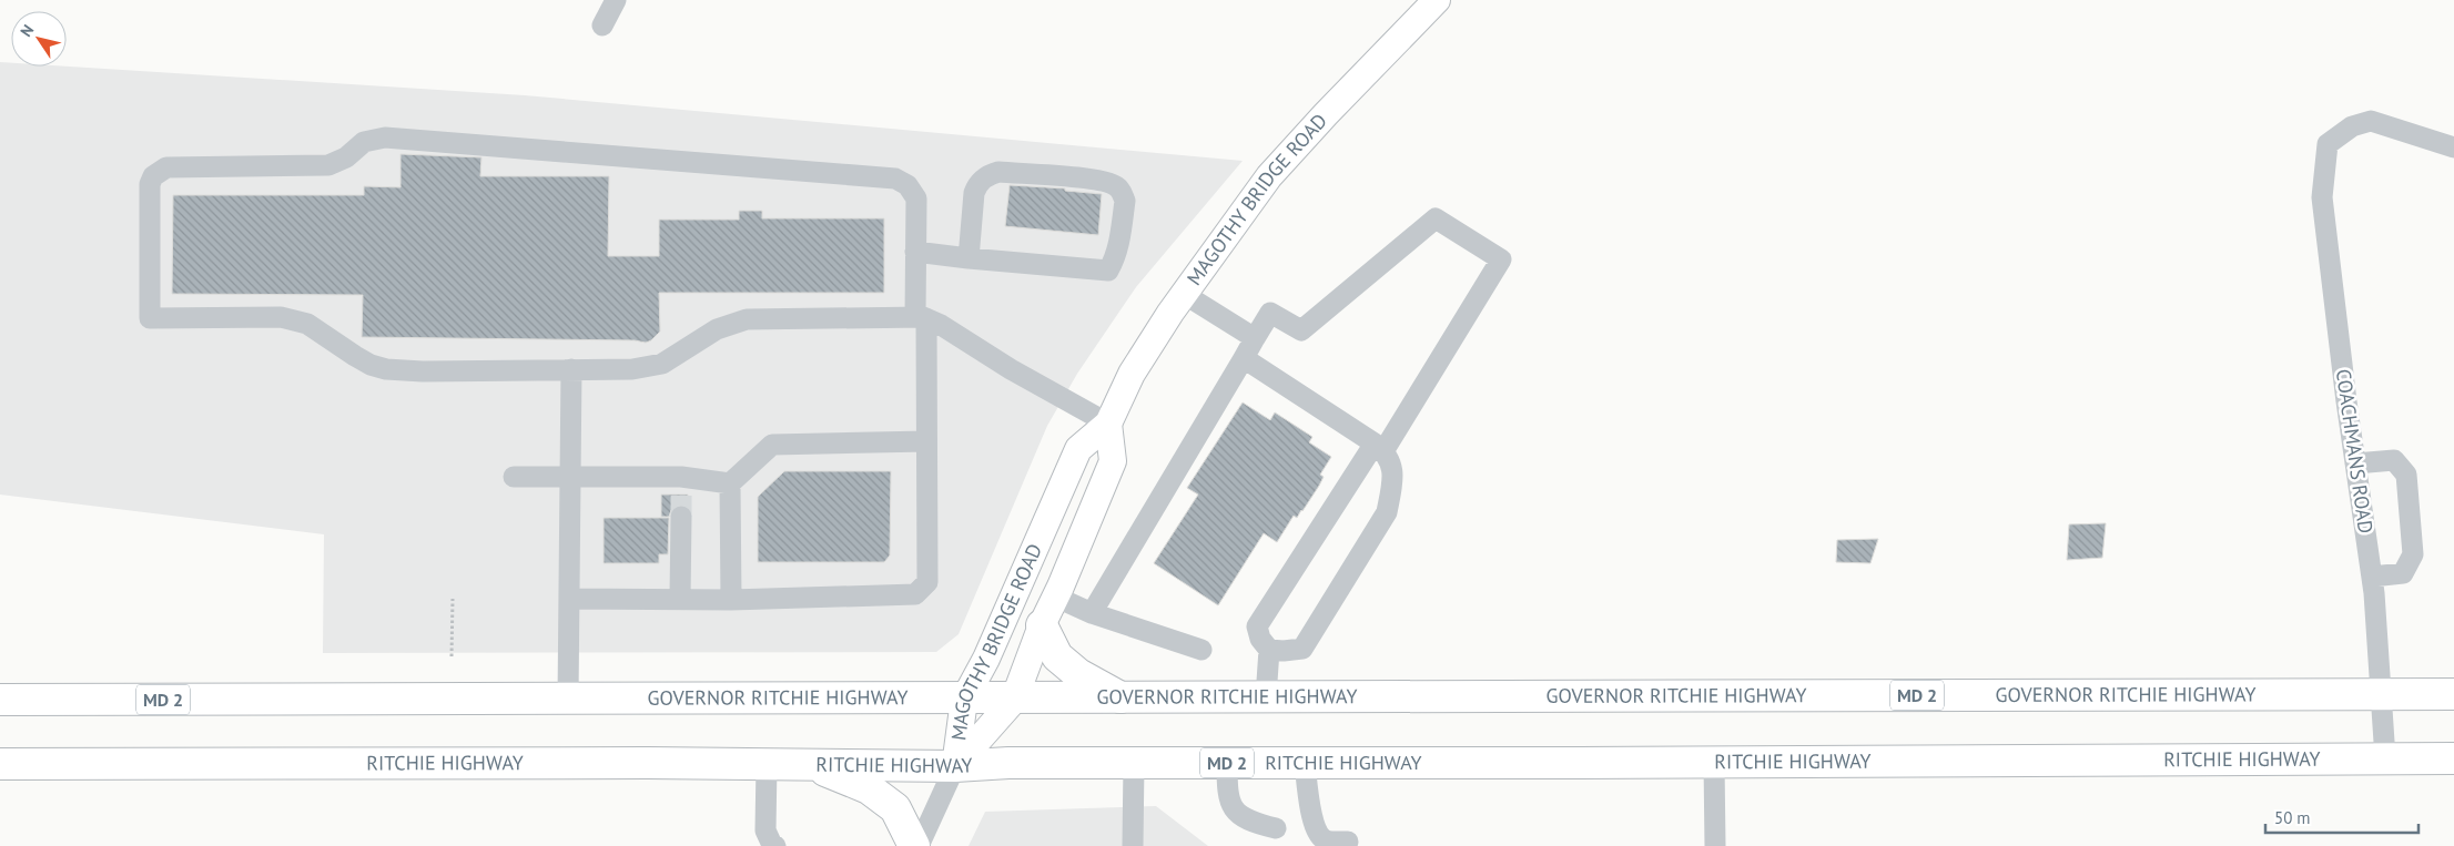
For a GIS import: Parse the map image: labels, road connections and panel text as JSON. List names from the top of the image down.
{
  "streets": {
    "highway": ["GOVERNOR RITCHIE HIGHWAY", "MD 2", "RITCHIE HIGHWAY"],
    "main road": ["MAGOTHY BRIDGE ROAD"],
    "street": ["COACHMANS ROAD"]
  },
  "crossings": [
    ["MAGOTHY BRIDGE ROAD", "GOVERNOR RITCHIE HIGHWAY"],
    ["MAGOTHY BRIDGE ROAD", "RITCHIE HIGHWAY"],
    ["COACHMANS ROAD", "GOVERNOR RITCHIE HIGHWAY"],
    ["COACHMANS ROAD", "RITCHIE HIGHWAY"]
  ],
  "scale_bar": "50 m",
  "north": "top left"
}
